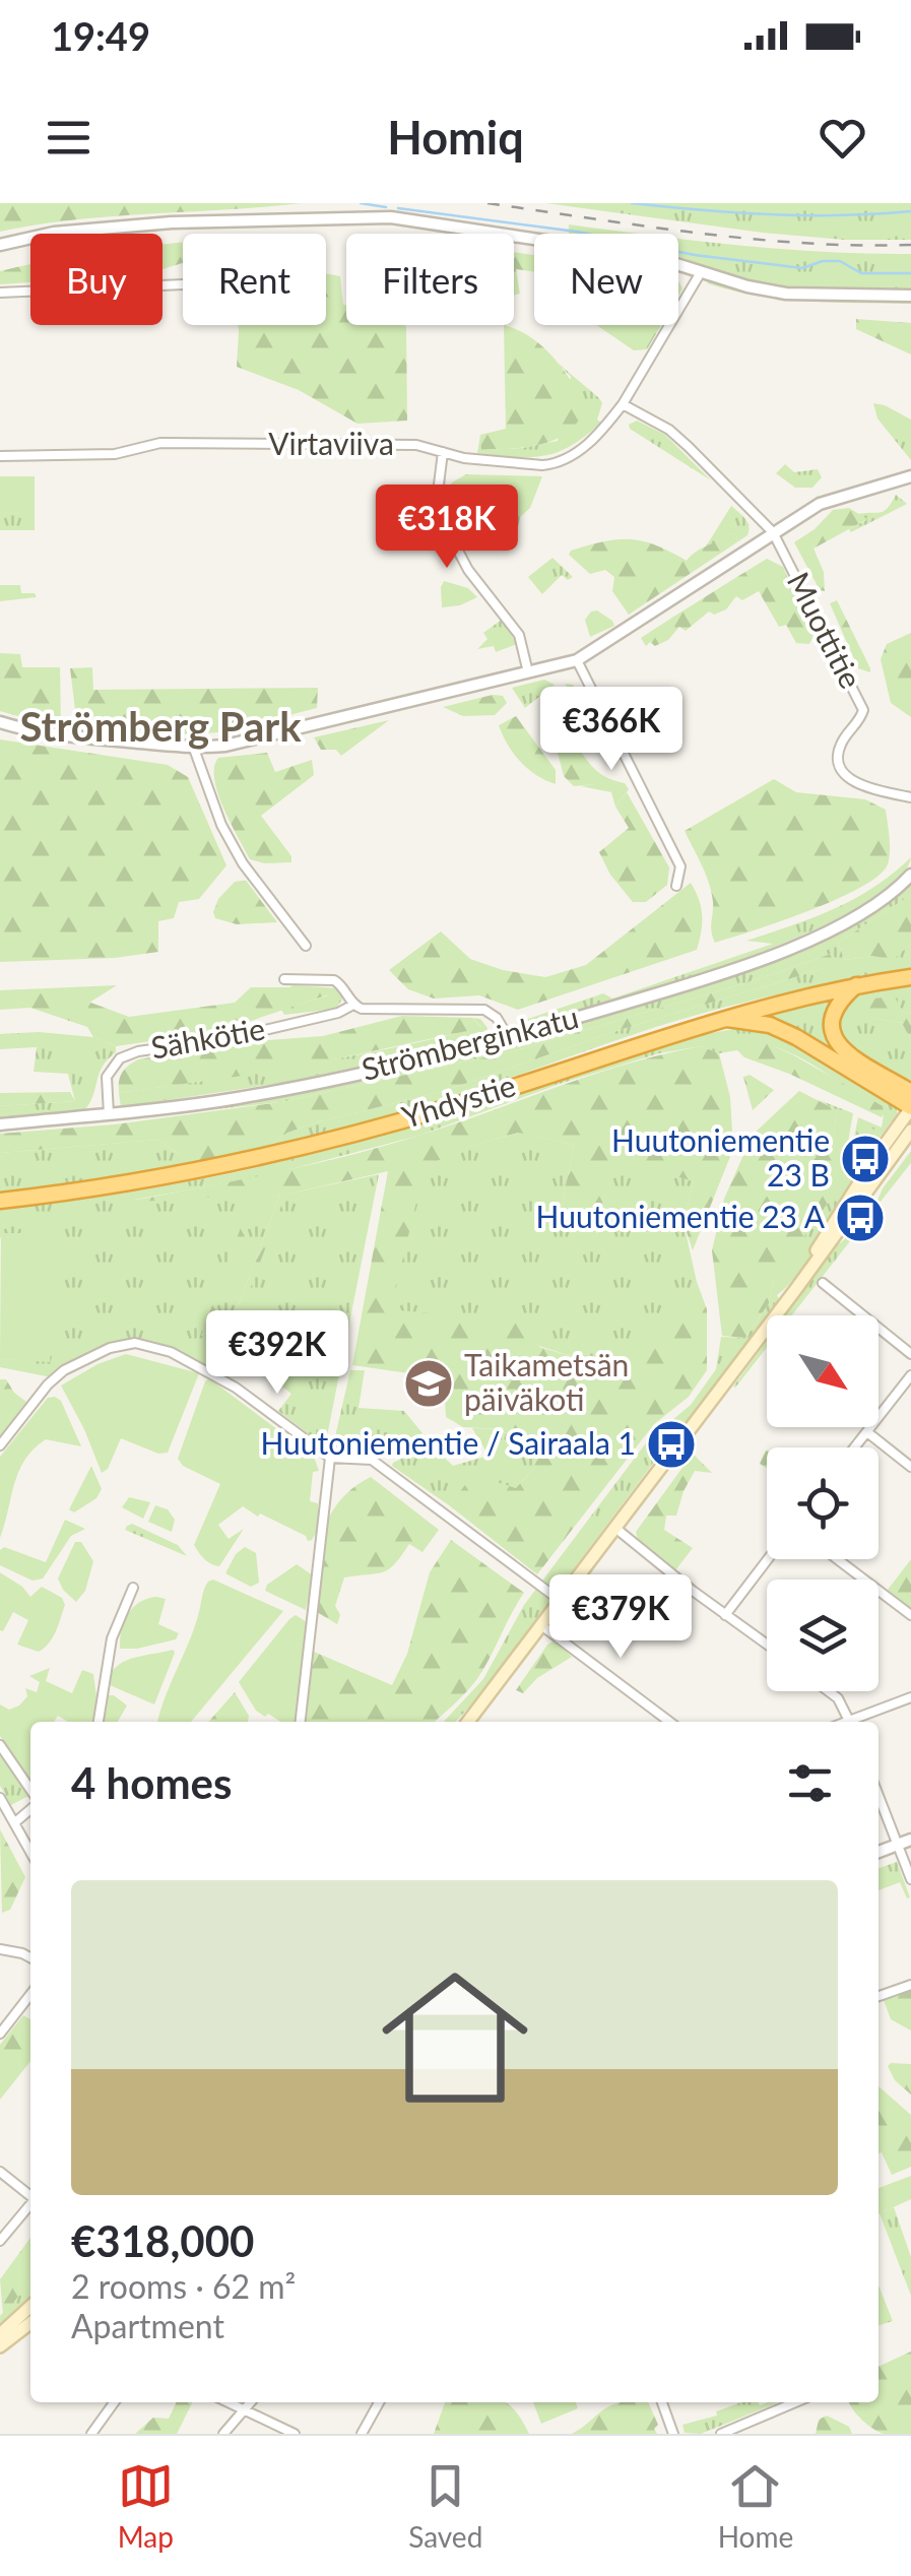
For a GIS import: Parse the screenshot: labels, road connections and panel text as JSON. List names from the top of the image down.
{
  "streets": {
    "highway": ["Yhdystie"],
    "street": [
      "Virtaviiva",
      "Muottitie",
      "Sähkötie",
      "Strömberginkatu"
    ]
  },
  "crossings": [
    ["Sähkötie", "Strömberginkatu"]
  ],
  "districts": ["Strömberg Park"],
  "places": {
    "bus stop": ["Huutoniementie 23 B", "Huutoniementie 23 A", "Huutoniementie / Sairaala 1"],
    "school or university": ["Taikametsän päiväkoti"]
  },
  "north": "bottom right",
  "page": {
    "status": "19:49",
    "header": "Homiq",
    "chip": [
      "Buy",
      "Rent",
      "Filters",
      "New"
    ],
    "price": [
      "€318K",
      "€366K",
      "€392K",
      "€379K"
    ],
    "heading": "4 homes",
    "list": [
      {
        "name": "€318,000",
        "note": "2 rooms · 62 m² · Apartment"
      }
    ],
    "tabs": ["Map", "Saved", "Home"]
  }
}
